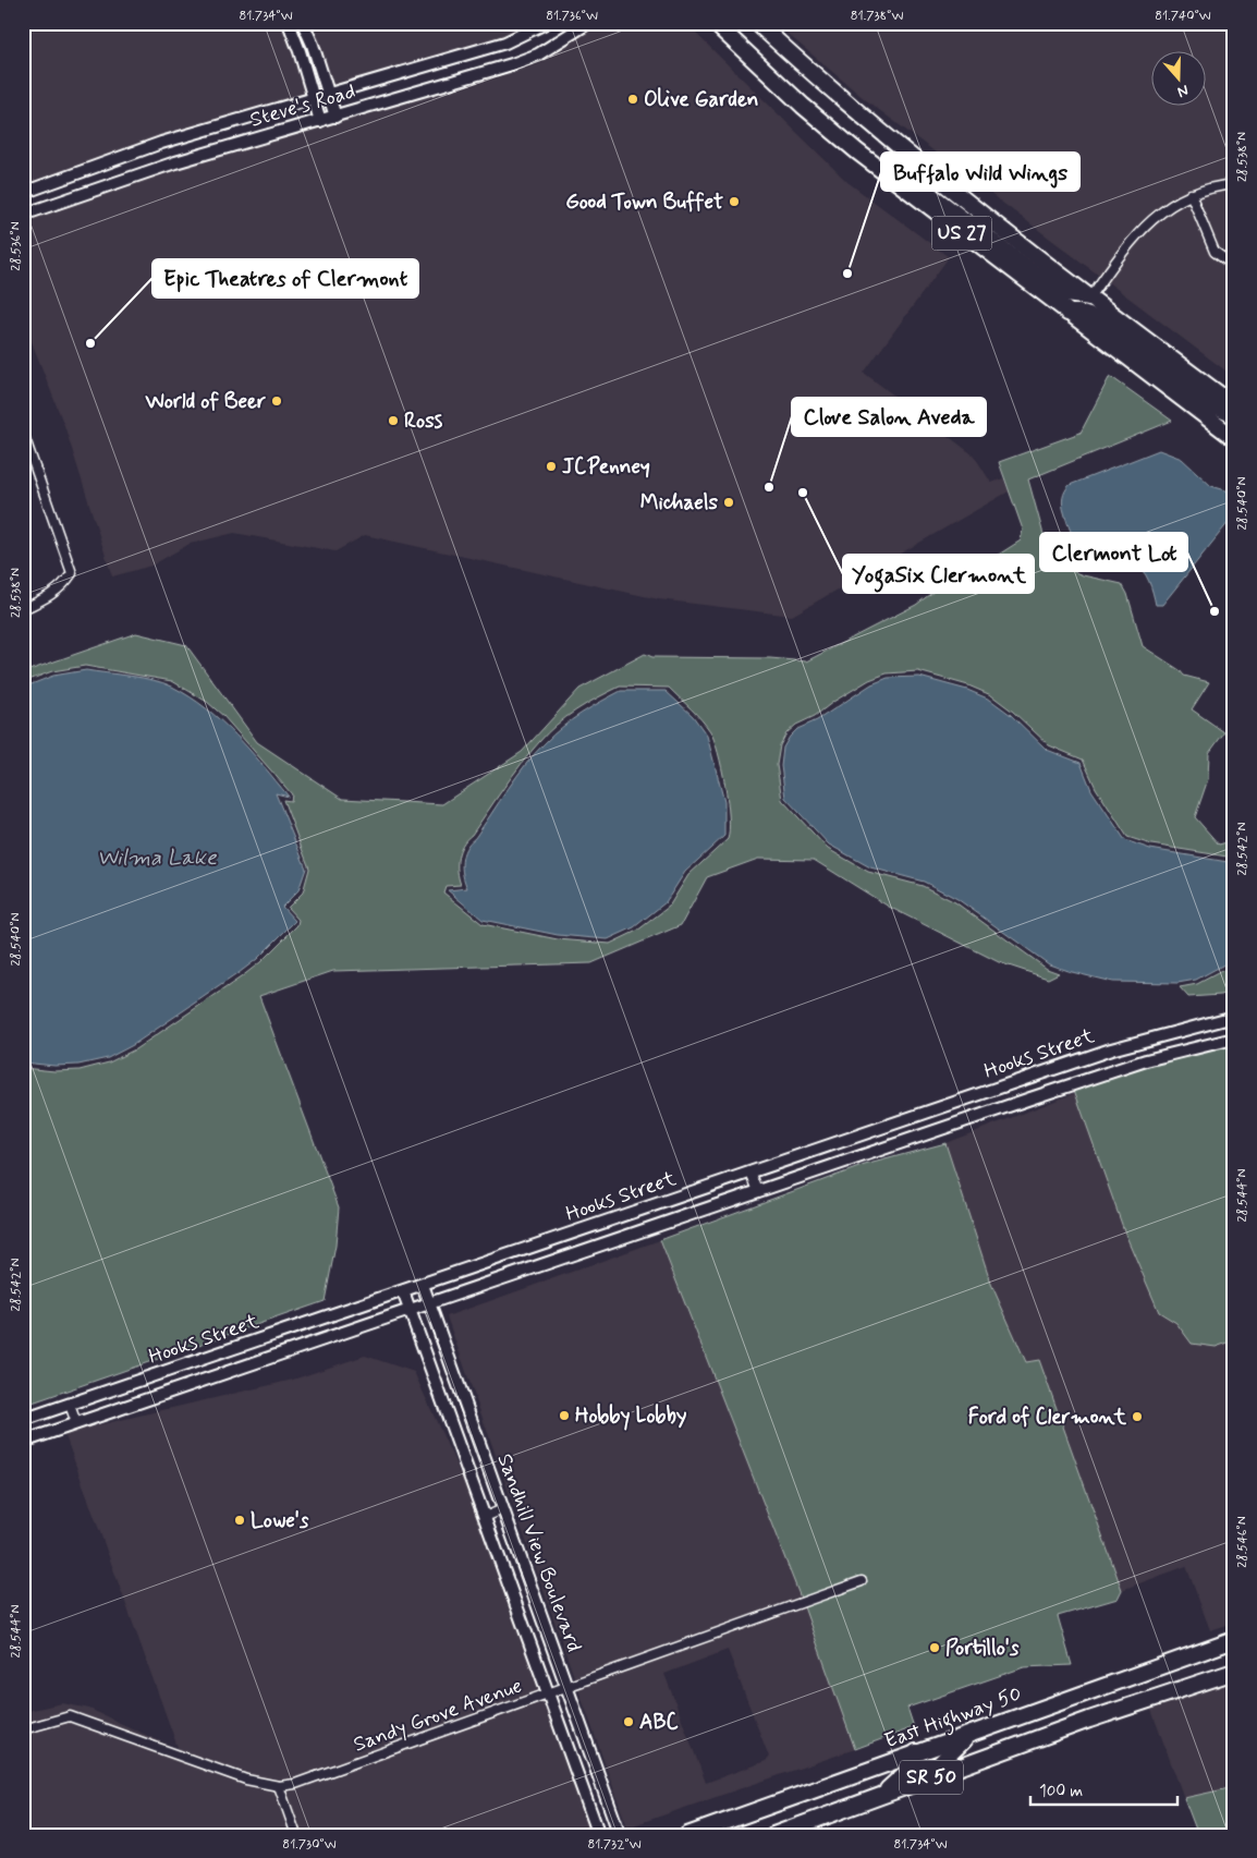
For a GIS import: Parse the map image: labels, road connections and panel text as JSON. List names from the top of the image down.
{
  "streets": {
    "highway": ["US 27", "East Highway 50", "SR 50"],
    "street": [
      "Steve's Road",
      "Hooks Street",
      "Sandhill View Boulevard",
      "Sandy Grove Avenue"
    ]
  },
  "crossings": [
    ["Hooks Street", "Sandhill View Boulevard"],
    ["Sandhill View Boulevard", "Sandy Grove Avenue"]
  ],
  "water": ["Wilma Lake"],
  "places": [
    "Olive Garden",
    "Good Town Buffet",
    "Buffalo Wild Wings",
    "Epic Theatres of Clermont",
    "World of Beer",
    "Ross",
    "JCPenney",
    "Clove Salon Aveda",
    "YogaSix Clermont",
    "Michaels",
    "Clermont Lot",
    "Hobby Lobby",
    "Ford of Clermont",
    "Lowe's",
    "Portillo's",
    "ABC"
  ],
  "scale_bar": "100 m",
  "north": "bottom",
  "coordinates": [
    "81.734°W",
    "81.736°W",
    "81.738°W",
    "81.740°W",
    "28.538°N",
    "28.536°N",
    "28.540°N",
    "28.542°N",
    "28.544°N",
    "28.546°N",
    "81.730°W",
    "81.732°W"
  ]
}
